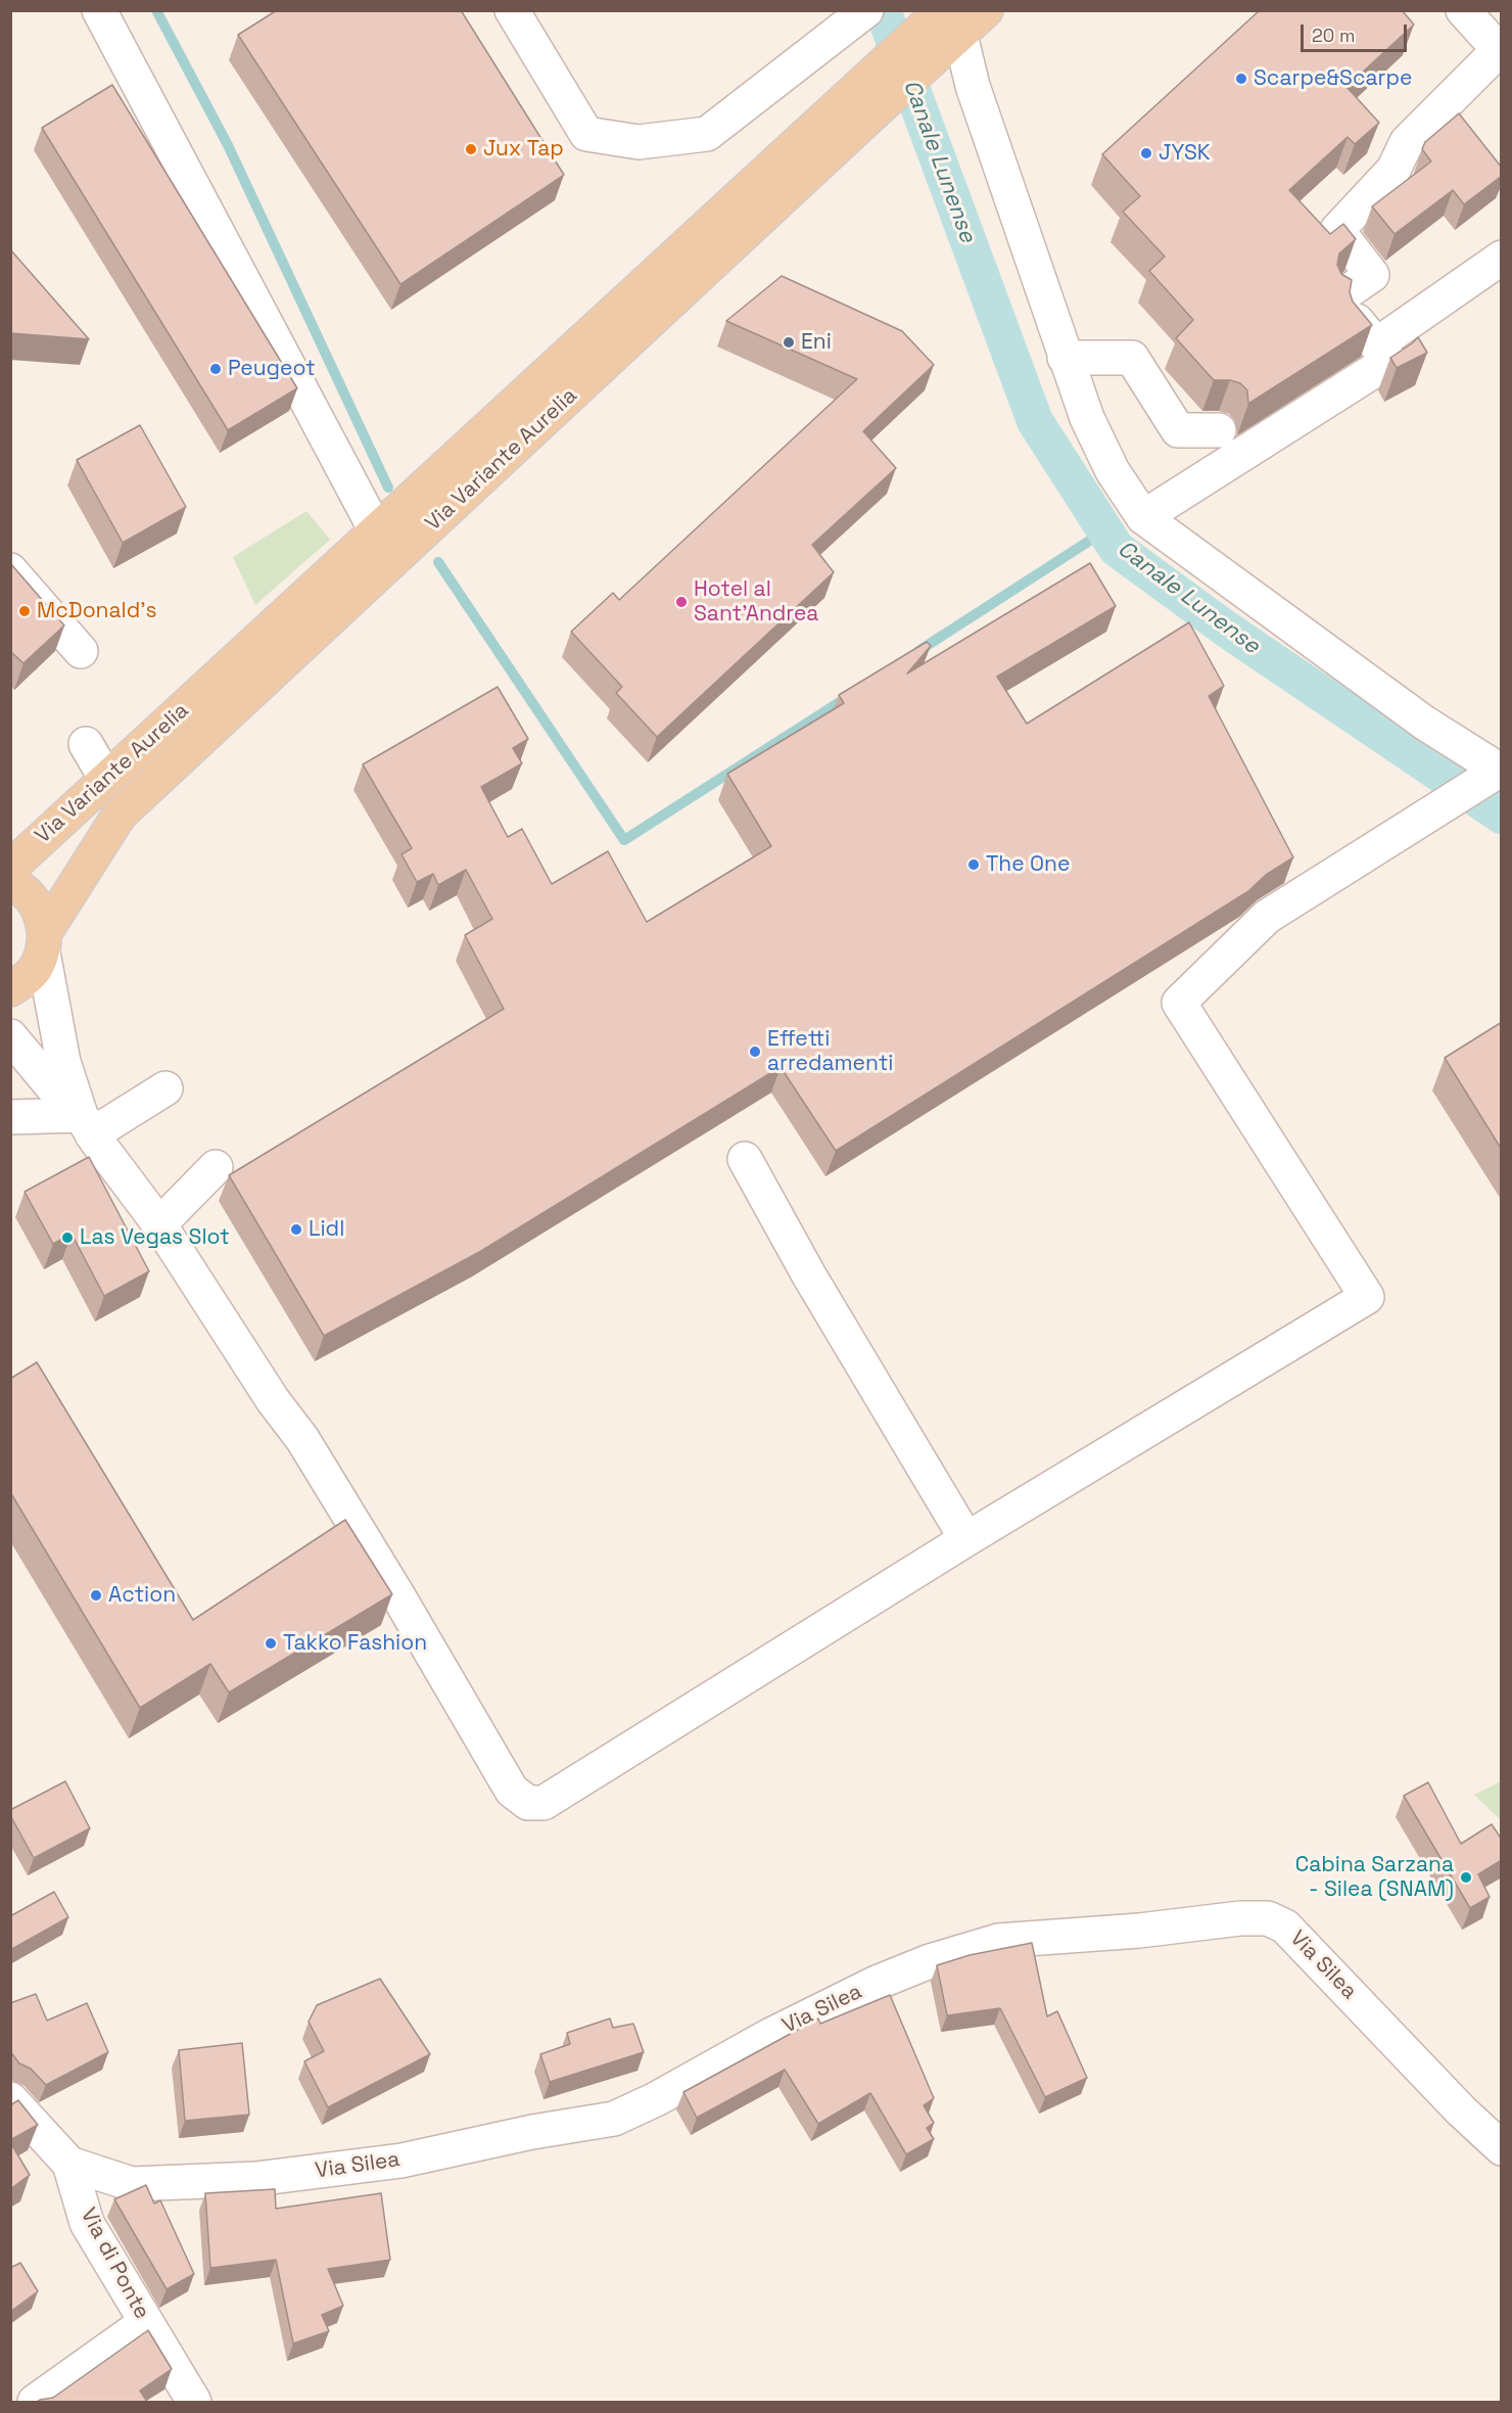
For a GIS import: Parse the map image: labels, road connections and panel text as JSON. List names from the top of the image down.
{
  "streets": {
    "main road": ["Via Variante Aurelia"],
    "street": ["Via Silea", "Via di Ponte"]
  },
  "crossings": [
    ["Via Silea", "Via di Ponte"]
  ],
  "water": ["Canale Lunense"],
  "places": [
    "Scarpe&Scarpe",
    "Jux Tap",
    "JYSK",
    "Eni",
    "Peugeot",
    "Hotel al Sant'Andrea",
    "McDonald's",
    "The One",
    "Effetti arredamenti",
    "Lidl",
    "Las Vegas Slot",
    "Action",
    "Takko Fashion",
    "Cabina Sarzana - Silea (SNAM)"
  ],
  "scale_bar": "20 m"
}
